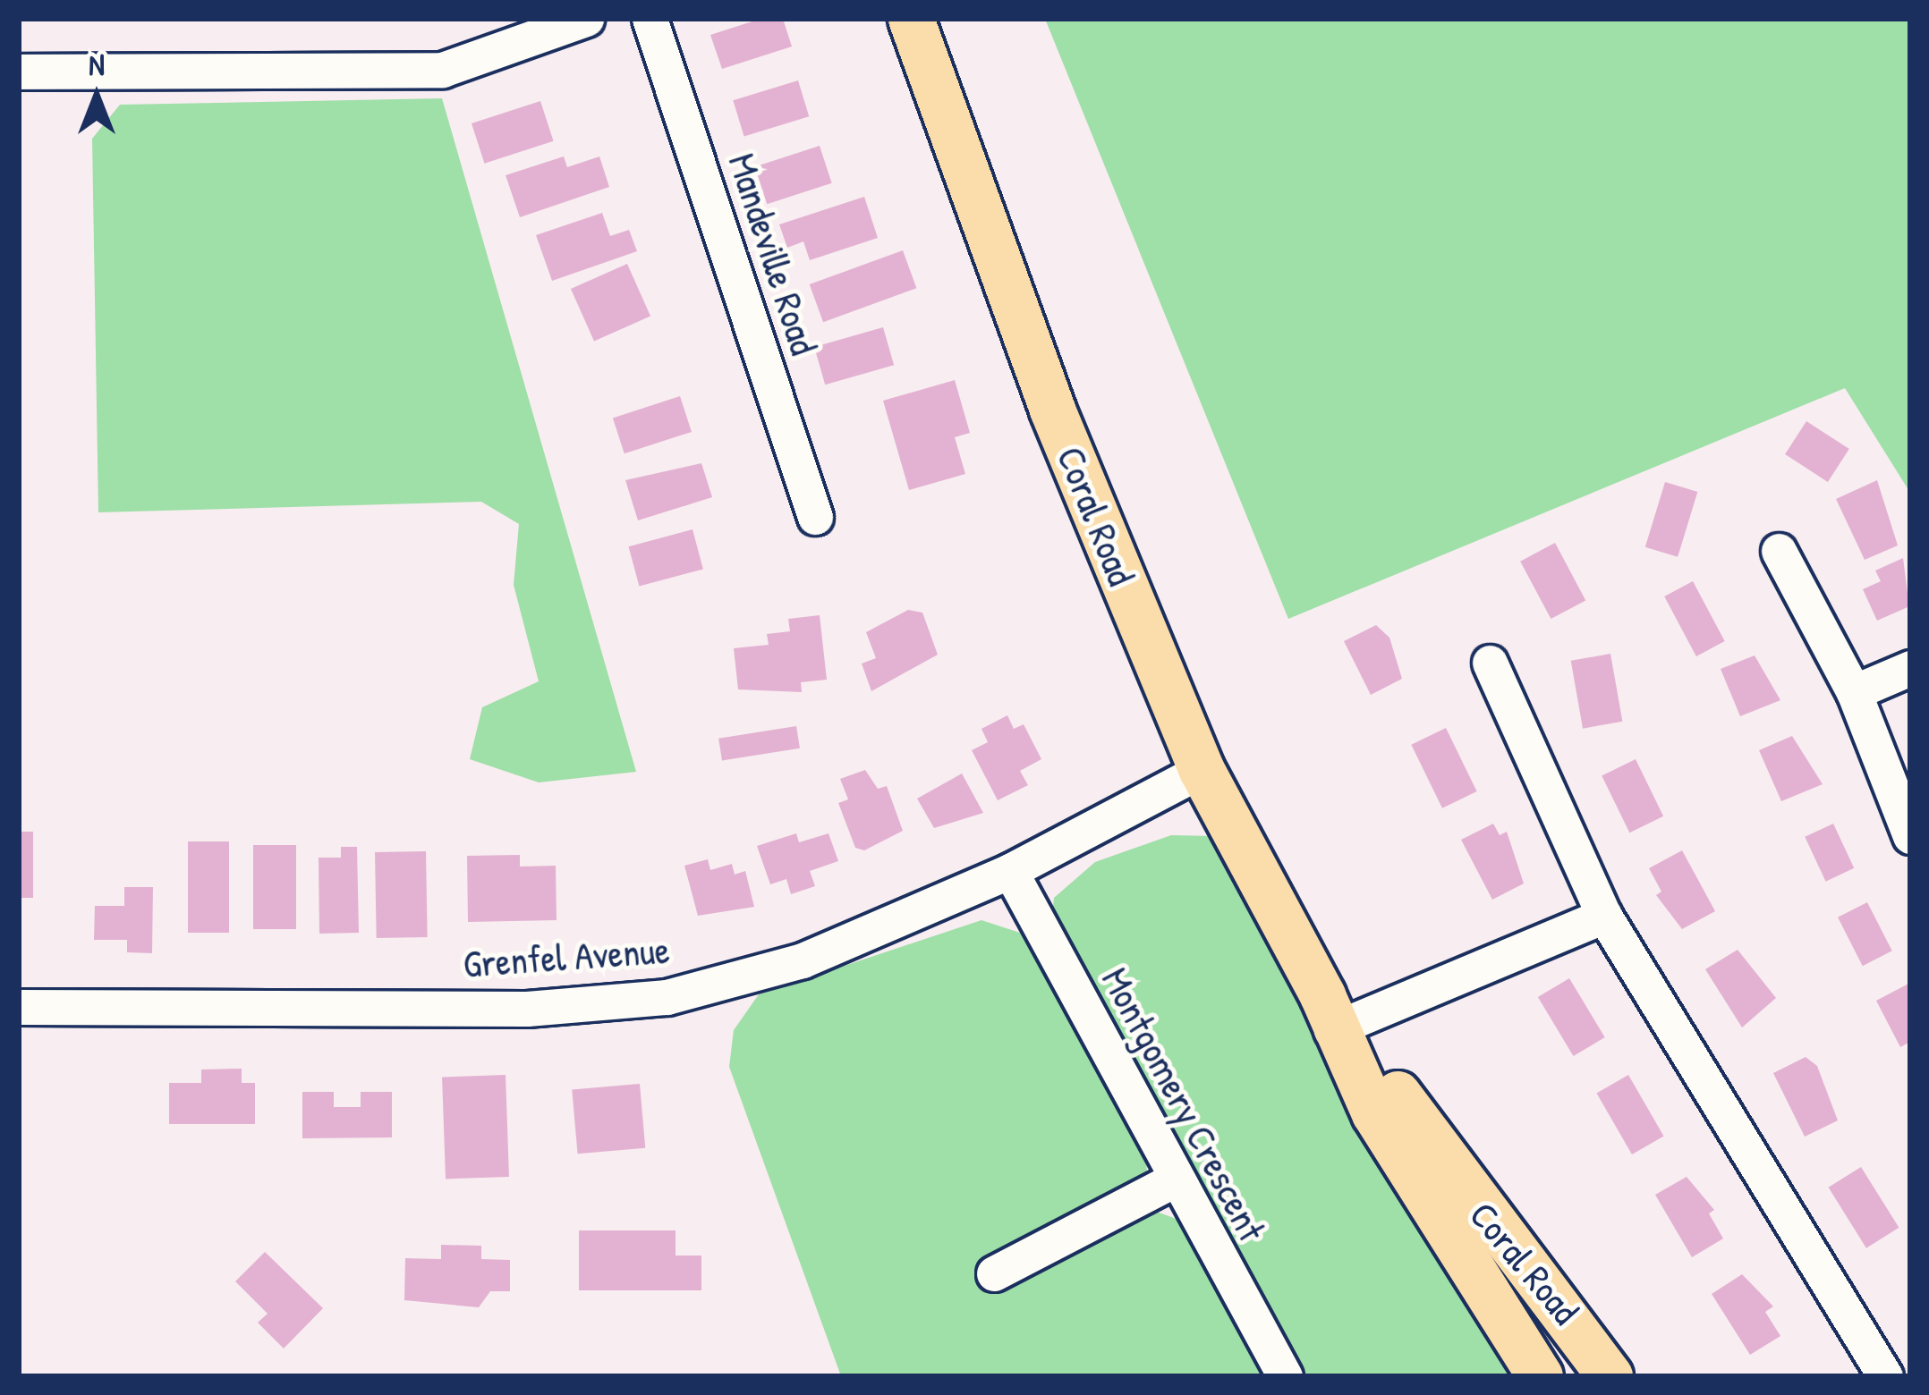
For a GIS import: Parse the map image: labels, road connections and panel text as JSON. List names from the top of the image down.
{
  "streets": {
    "main road": ["Coral Road"],
    "street": ["Mandeville Road", "Grenfel Avenue", "Montgomery Crescent"]
  },
  "crossings": [
    ["Coral Road", "Grenfel Avenue"],
    ["Grenfel Avenue", "Montgomery Crescent"]
  ],
  "north": "top"
}
